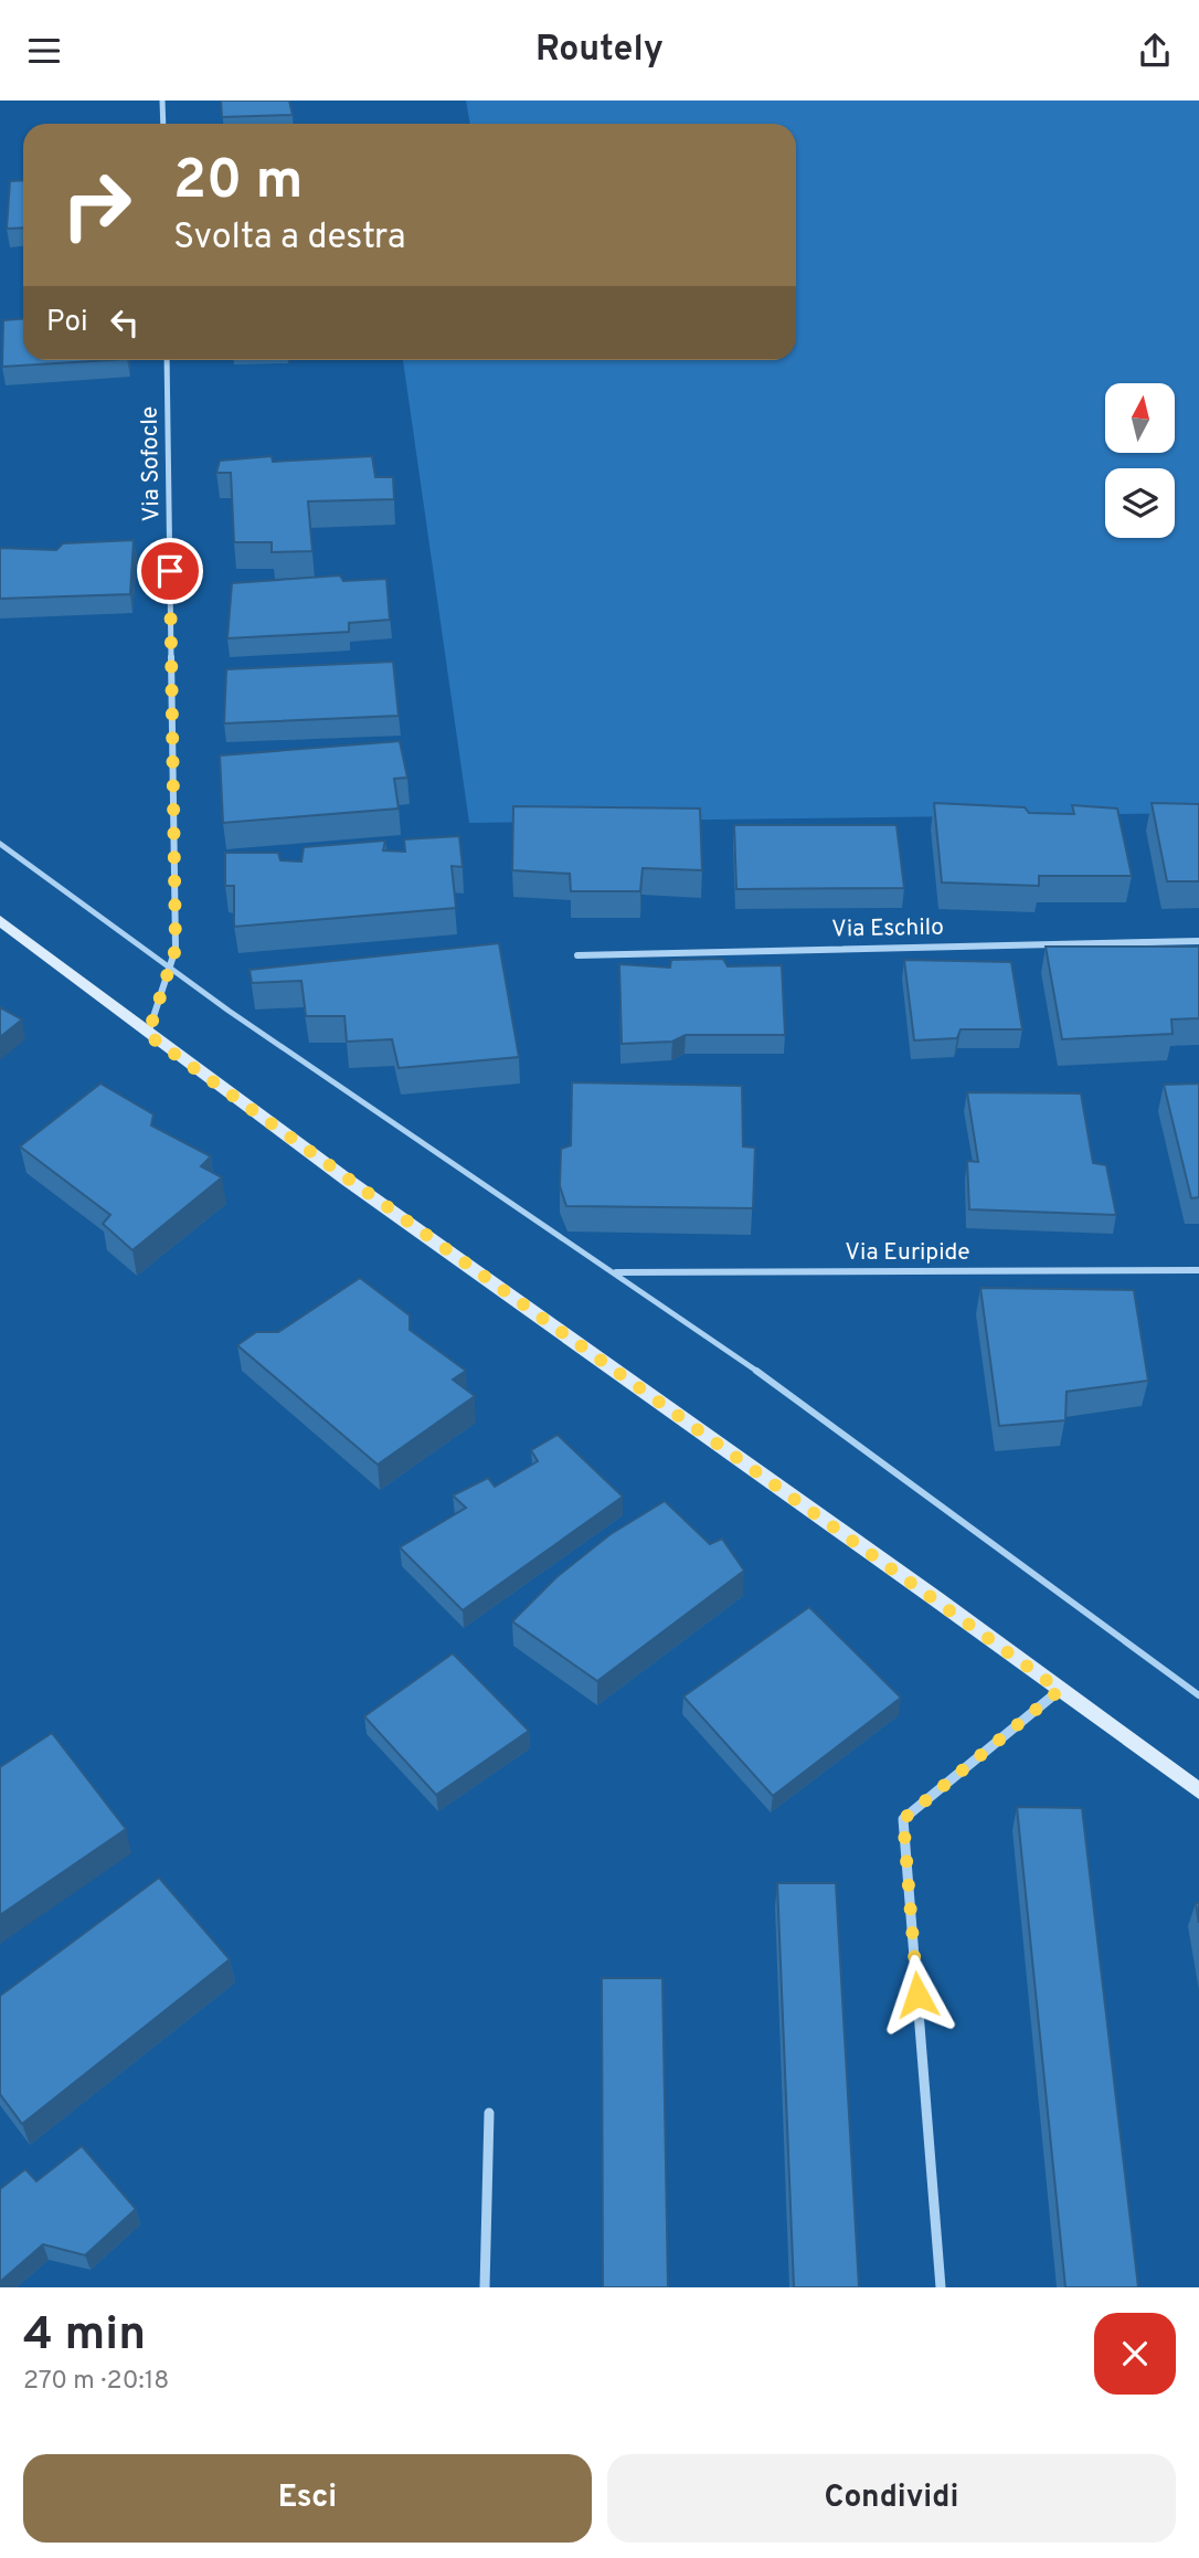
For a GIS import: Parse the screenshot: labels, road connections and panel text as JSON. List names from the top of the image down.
{
  "streets": {
    "street": ["Via Sofocle", "Via Eschilo", "Via Euripide"]
  },
  "north": "top",
  "page": {
    "header": "Routely",
    "turn": ["20 m", "Svolta a destra"],
    "then": "Poi",
    "heading": ["4 min", "270 m · 20:18"],
    "buttons": ["Esci", "Condividi"]
  }
}
